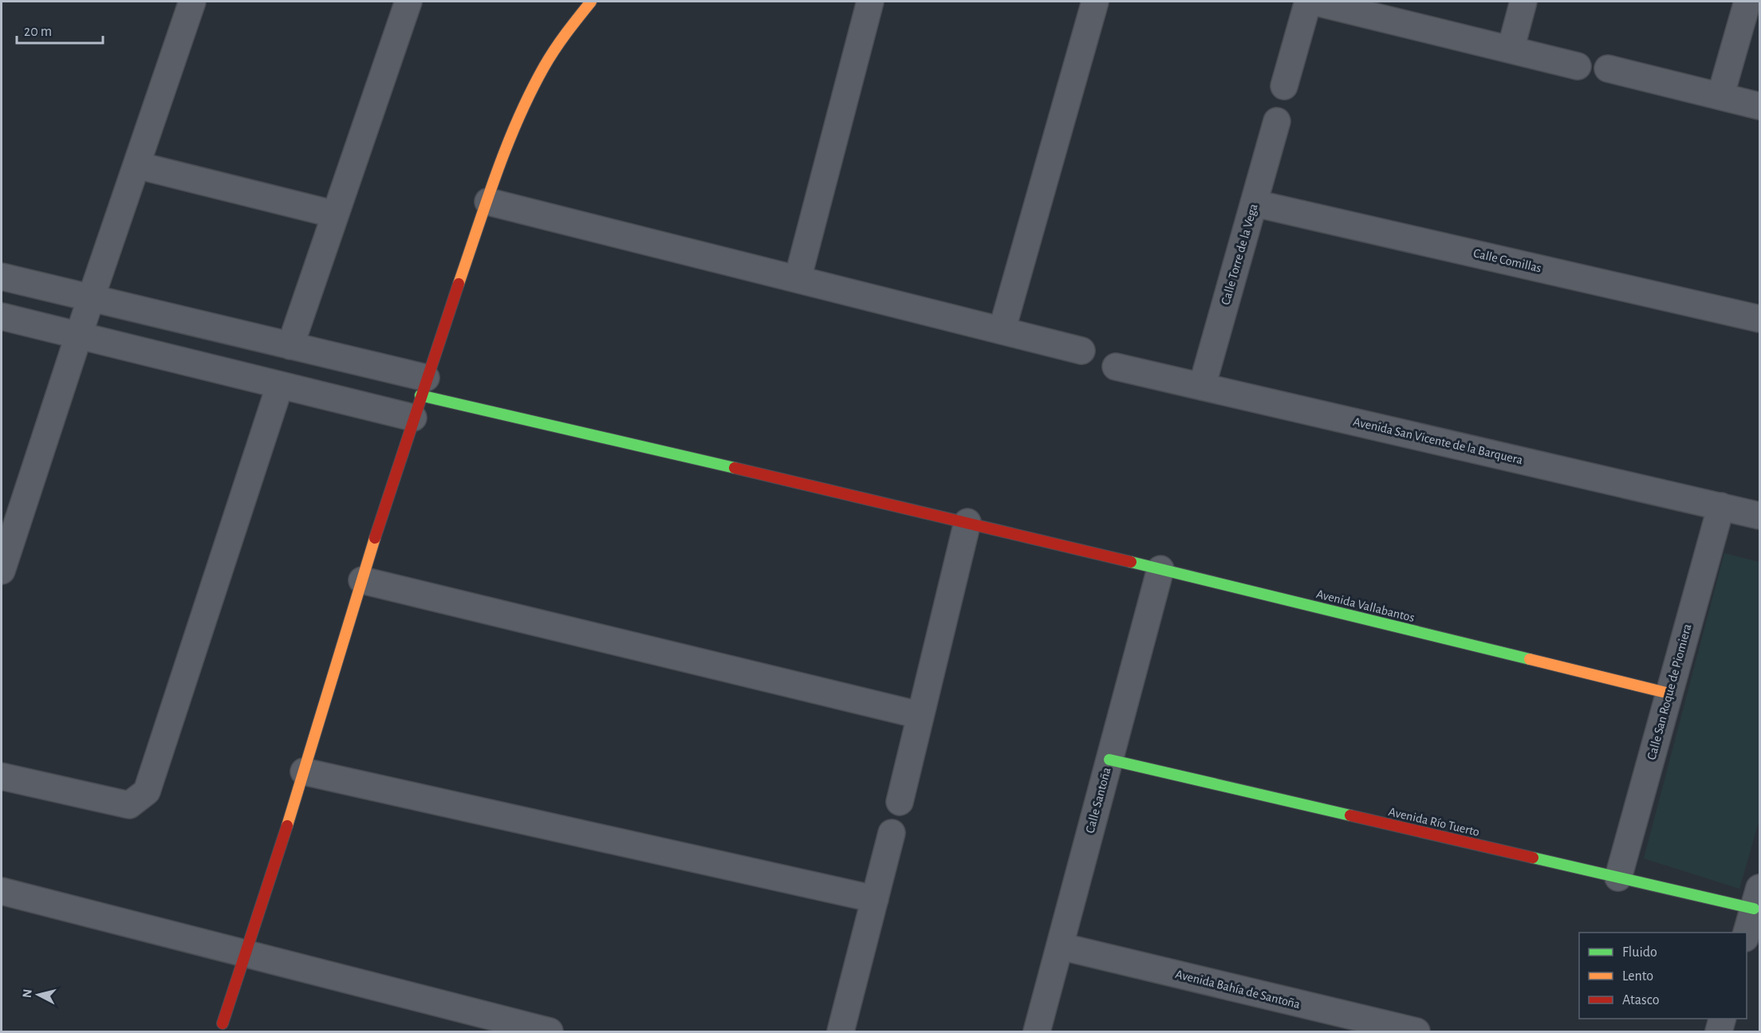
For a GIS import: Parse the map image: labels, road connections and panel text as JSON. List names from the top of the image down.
{
  "streets": {
    "street": [
      "Calle Torre de la Vega",
      "Calle Comillas",
      "Avenida San Vicente de la Barquera",
      "Avenida Vallabantos",
      "Calle San Roque de Piomiera",
      "Calle Santoña",
      "Avenida Río Tuerto",
      "Avenida Bahía de Santoña"
    ]
  },
  "crossings": [
    ["Calle Torre de la Vega", "Calle Comillas"],
    ["Calle Torre de la Vega", "Avenida San Vicente de la Barquera"],
    ["Avenida San Vicente de la Barquera", "Calle San Roque de Piomiera"],
    ["Avenida Vallabantos", "Calle San Roque de Piomiera"],
    ["Avenida Vallabantos", "Calle Santoña"],
    ["Calle San Roque de Piomiera", "Avenida Río Tuerto"],
    ["Calle Santoña", "Avenida Río Tuerto"],
    ["Calle Santoña", "Avenida Bahía de Santoña"]
  ],
  "legend": ["Fluido", "Lento", "Atasco"],
  "scale_bar": "20 m",
  "north": "left"
}
